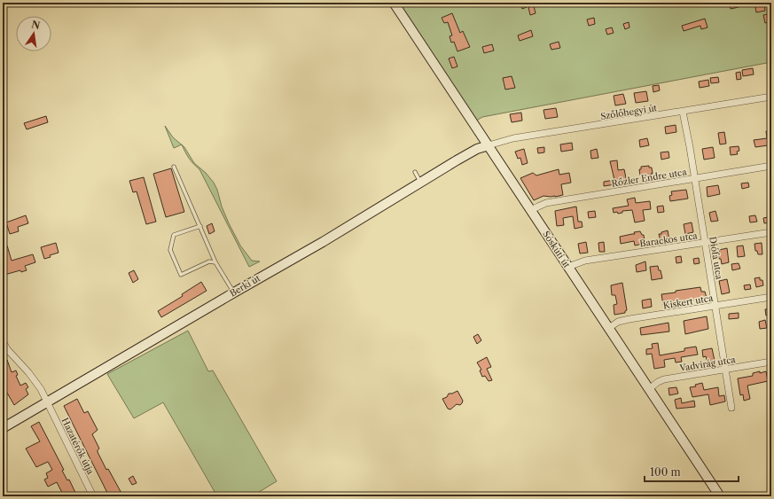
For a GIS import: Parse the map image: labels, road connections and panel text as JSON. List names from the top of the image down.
{
  "streets": {
    "main road": ["Sóskúti út", "Berki út"],
    "street": [
      "Szőlőhegyi út",
      "Rőzler Endre utca",
      "Barackos utca",
      "Diófa utca",
      "Kiskert utca",
      "Vadvirág utca",
      "Hazatérők útja"
    ]
  },
  "crossings": [
    ["Szőlőhegyi út", "Sóskúti út"],
    ["Szőlőhegyi út", "Diófa utca"],
    ["Szőlőhegyi út", "Berki út"],
    ["Rőzler Endre utca", "Sóskúti út"],
    ["Rőzler Endre utca", "Diófa utca"],
    ["Barackos utca", "Sóskúti út"],
    ["Barackos utca", "Diófa utca"],
    ["Sóskúti út", "Berki út"],
    ["Sóskúti út", "Kiskert utca"],
    ["Sóskúti út", "Vadvirág utca"],
    ["Diófa utca", "Kiskert utca"],
    ["Diófa utca", "Vadvirág utca"],
    ["Berki út", "Hazatérők útja"]
  ],
  "scale_bar": "100 m",
  "north": "top"
}
